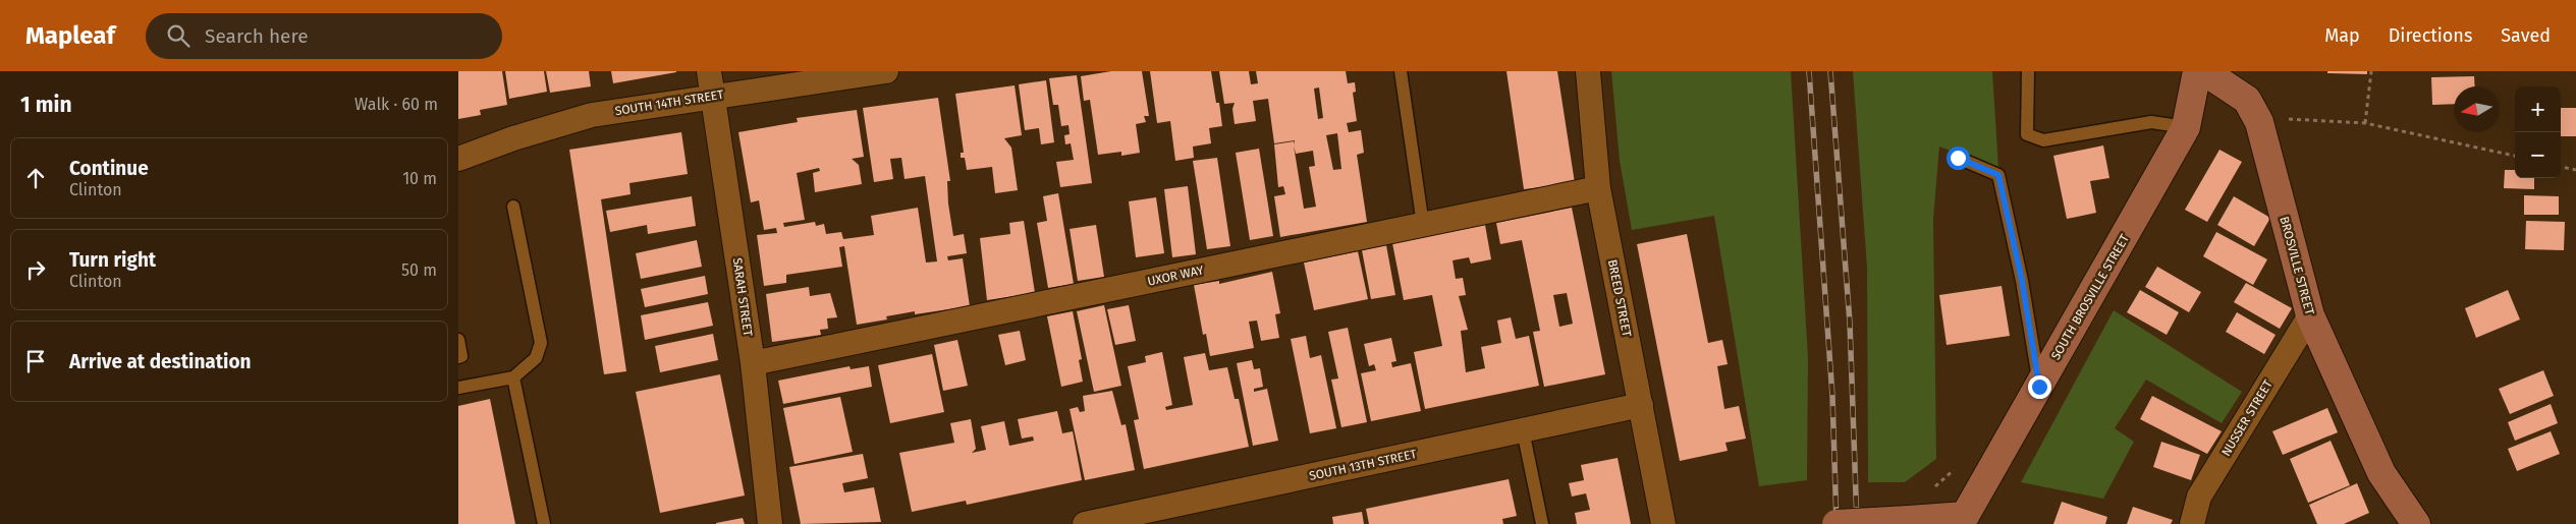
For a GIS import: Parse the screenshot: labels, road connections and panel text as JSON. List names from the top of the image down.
{
  "streets": {
    "street": [
      "SOUTH 14TH STREET",
      "BROSVILLE STREET",
      "UXOR WAY",
      "SARAH STREET",
      "SOUTH BROSVILLE STREET",
      "BREED STREET",
      "NUSSER STREET",
      "SOUTH 13TH STREET"
    ]
  },
  "crossings": [
    ["SOUTH 14TH STREET", "SARAH STREET"],
    ["BROSVILLE STREET", "NUSSER STREET"],
    ["UXOR WAY", "SARAH STREET"],
    ["UXOR WAY", "BREED STREET"],
    ["BREED STREET", "SOUTH 13TH STREET"]
  ],
  "north": "left",
  "page": {
    "header": "Mapleaf",
    "search": "Search here",
    "nav": ["Map", "Directions", "Saved"],
    "heading": ["1 min", "Walk · 60 m"],
    "map_buttons": ["+", "−"],
    "list": [
      ["Continue", "Clinton", "10 m"],
      ["Turn right", "Clinton", "50 m"],
      "Arrive at destination"
    ]
  }
}
